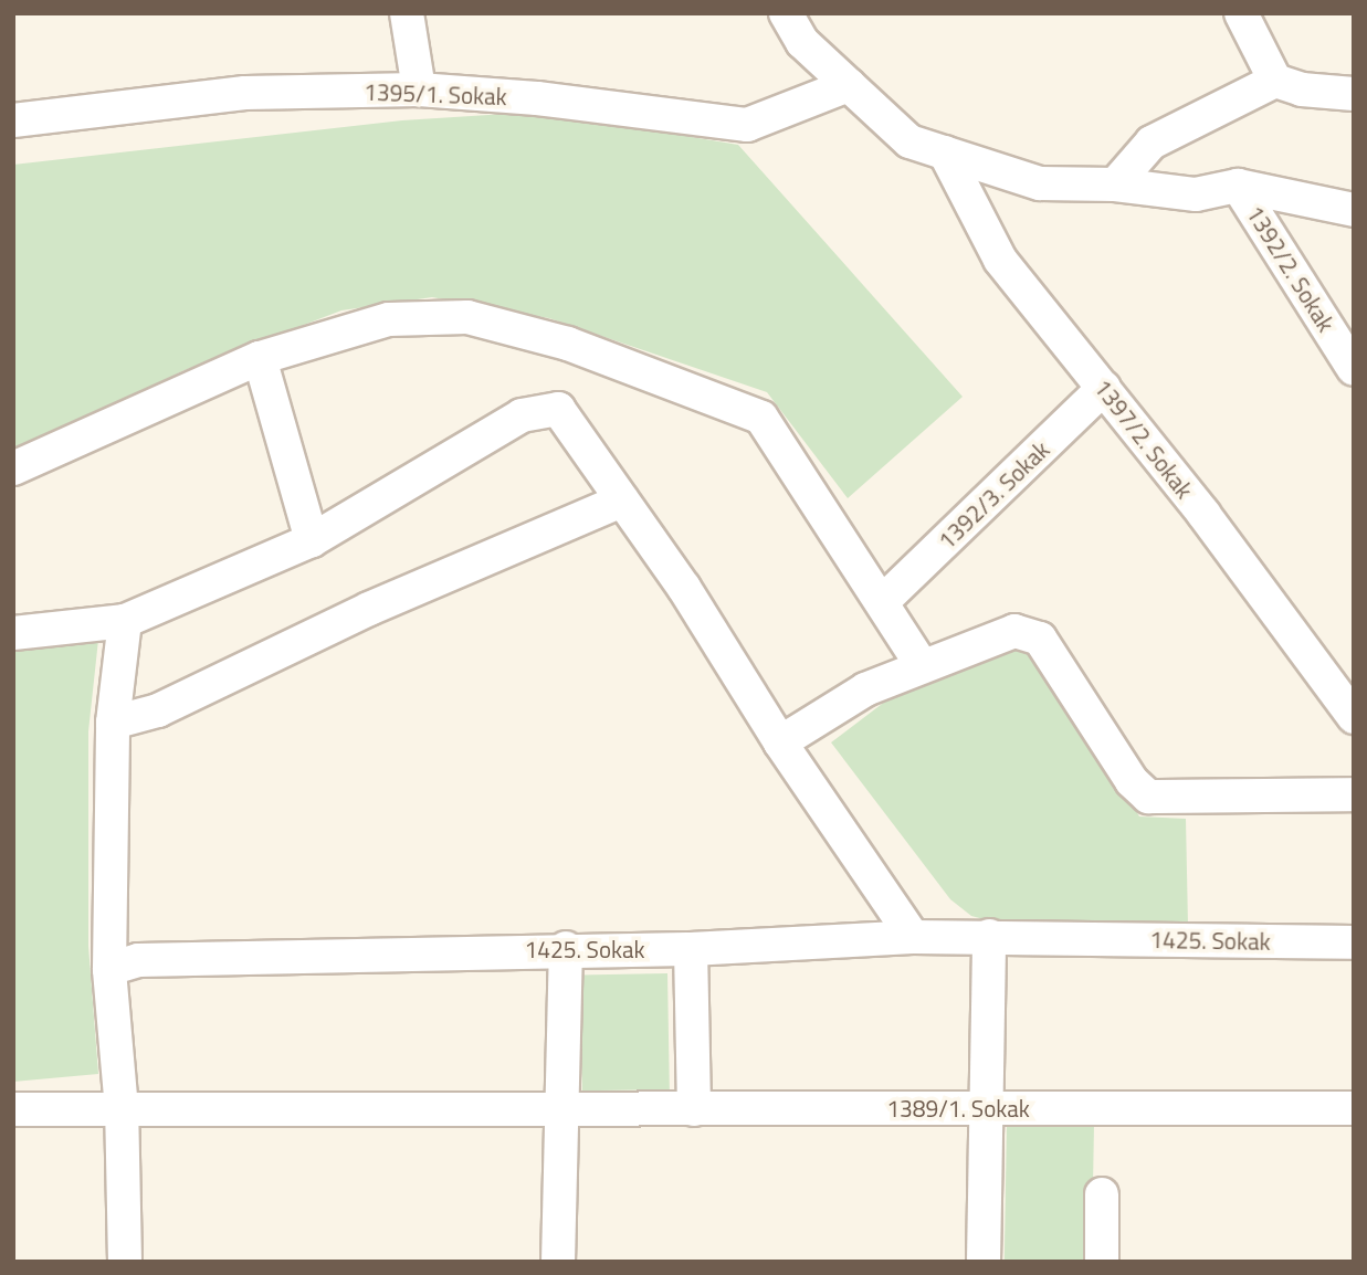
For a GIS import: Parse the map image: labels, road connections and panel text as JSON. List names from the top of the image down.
{
  "streets": {
    "street": [
      "1395/1. Sokak",
      "1392/2. Sokak",
      "1397/2. Sokak",
      "1392/3. Sokak",
      "1425. Sokak",
      "1389/1. Sokak"
    ]
  },
  "crossings": [
    ["1397/2. Sokak", "1392/3. Sokak"]
  ]
}
